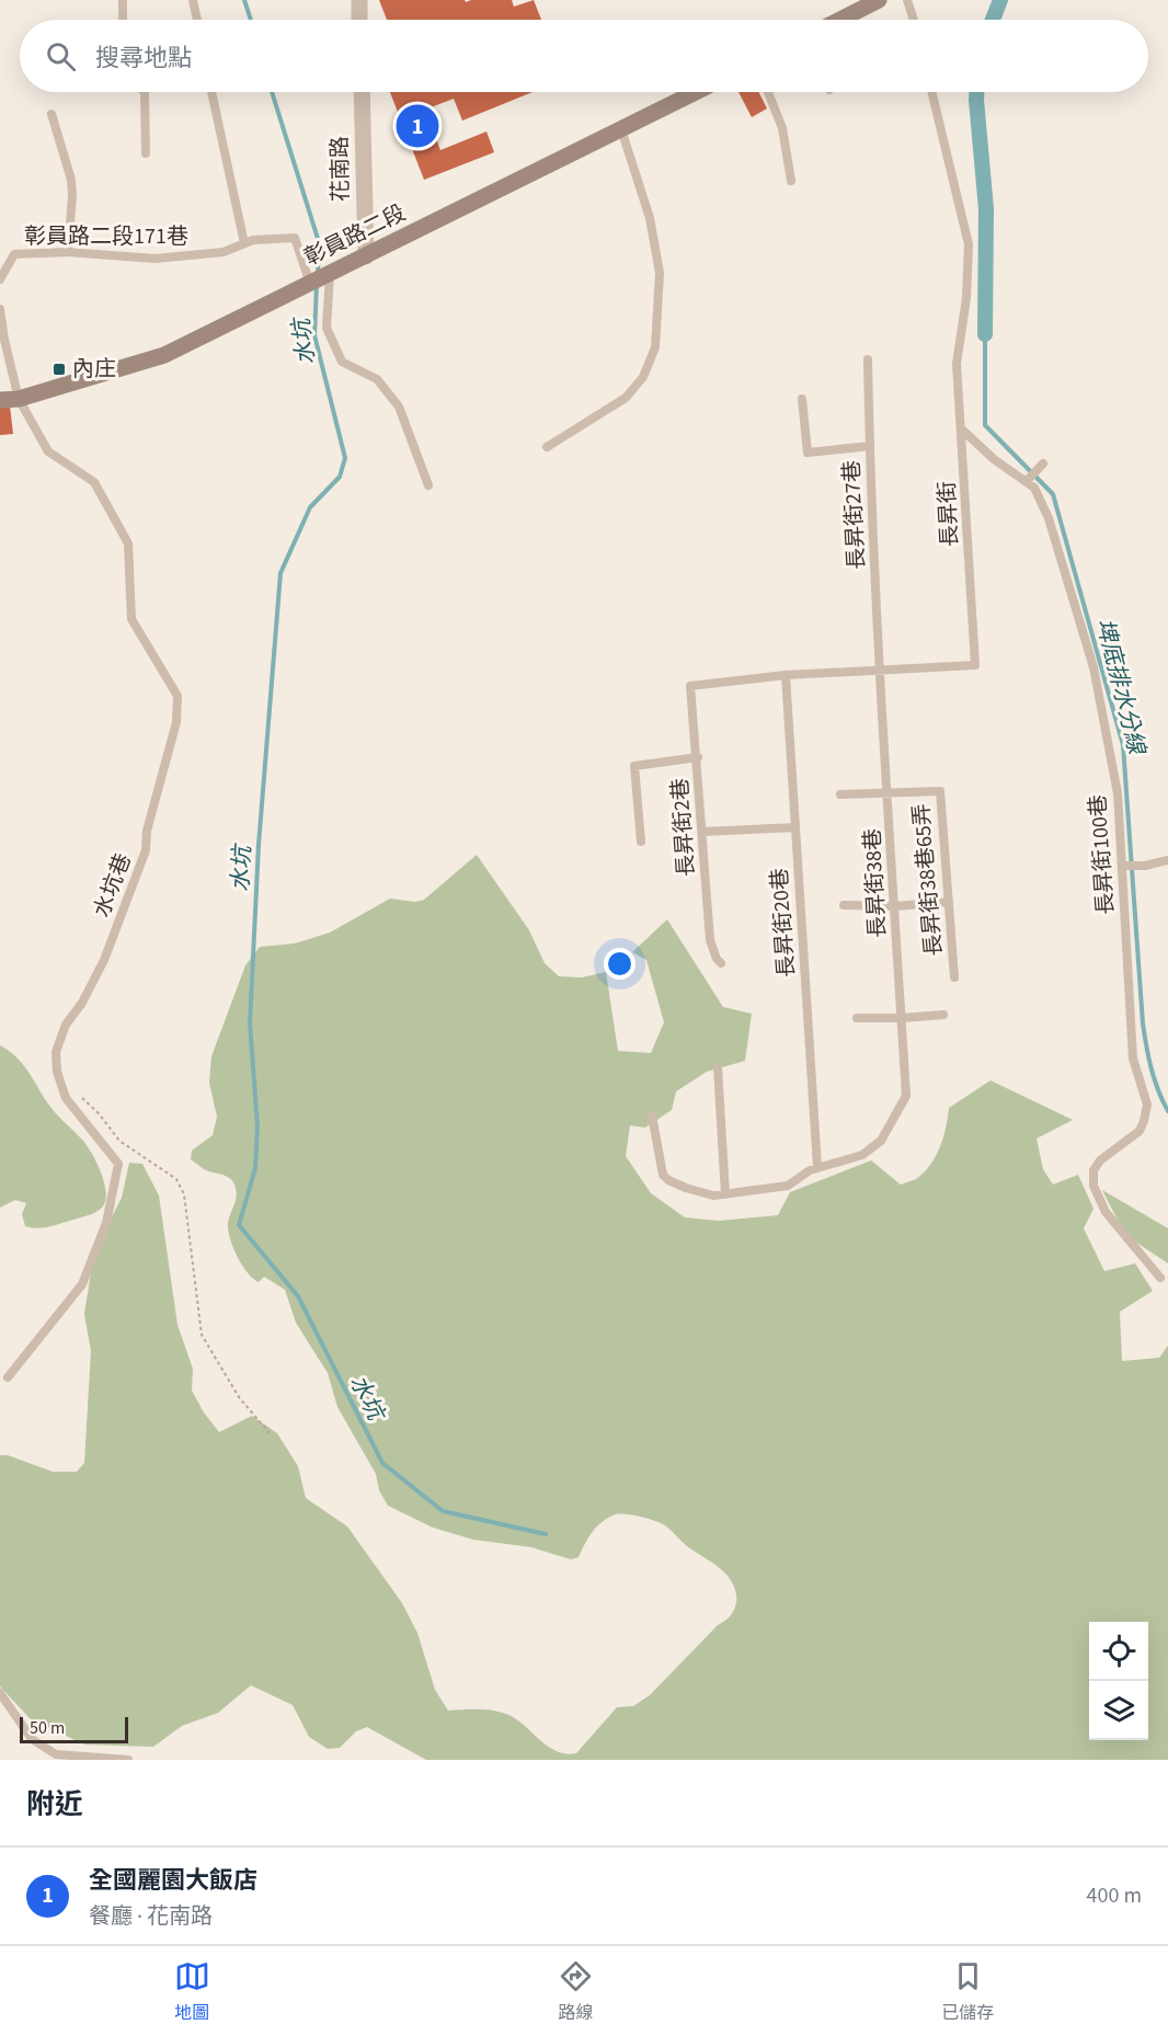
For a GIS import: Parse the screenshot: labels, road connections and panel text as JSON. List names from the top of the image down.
{
  "streets": {
    "main road": ["彰員路二段"],
    "street": ["花南路"],
    "lane": [
      "彰員路二段171巷",
      "長昇街",
      "長昇街27巷",
      "長昇街2巷",
      "長昇街100巷",
      "長昇街38巷65弄",
      "長昇街38巷",
      "水坑巷",
      "長昇街20巷"
    ]
  },
  "crossings": [
    ["花南路", "彰員路二段"],
    ["彰員路二段", "彰員路二段171巷"],
    ["彰員路二段", "水坑巷"],
    ["長昇街", "長昇街27巷"],
    ["長昇街", "長昇街2巷"],
    ["長昇街", "長昇街100巷"],
    ["長昇街", "長昇街38巷"],
    ["長昇街", "長昇街20巷"],
    ["長昇街27巷", "長昇街38巷"],
    ["長昇街38巷65弄", "長昇街38巷"],
    ["長昇街38巷", "長昇街20巷"]
  ],
  "water": ["水坑", "埤底排水分線"],
  "places": {
    "transit": ["內庄"]
  },
  "scale_bar": "50 m",
  "page": {
    "search": "搜尋地點",
    "pins": "1",
    "scale": "50 m",
    "heading": "附近",
    "list": [
      {
        "mark": "1",
        "name": "全國麗園大飯店",
        "note": "餐廳 · 花南路",
        "value": "400 m"
      }
    ],
    "nav": ["地圖", "路線", "已儲存"]
  }
}
